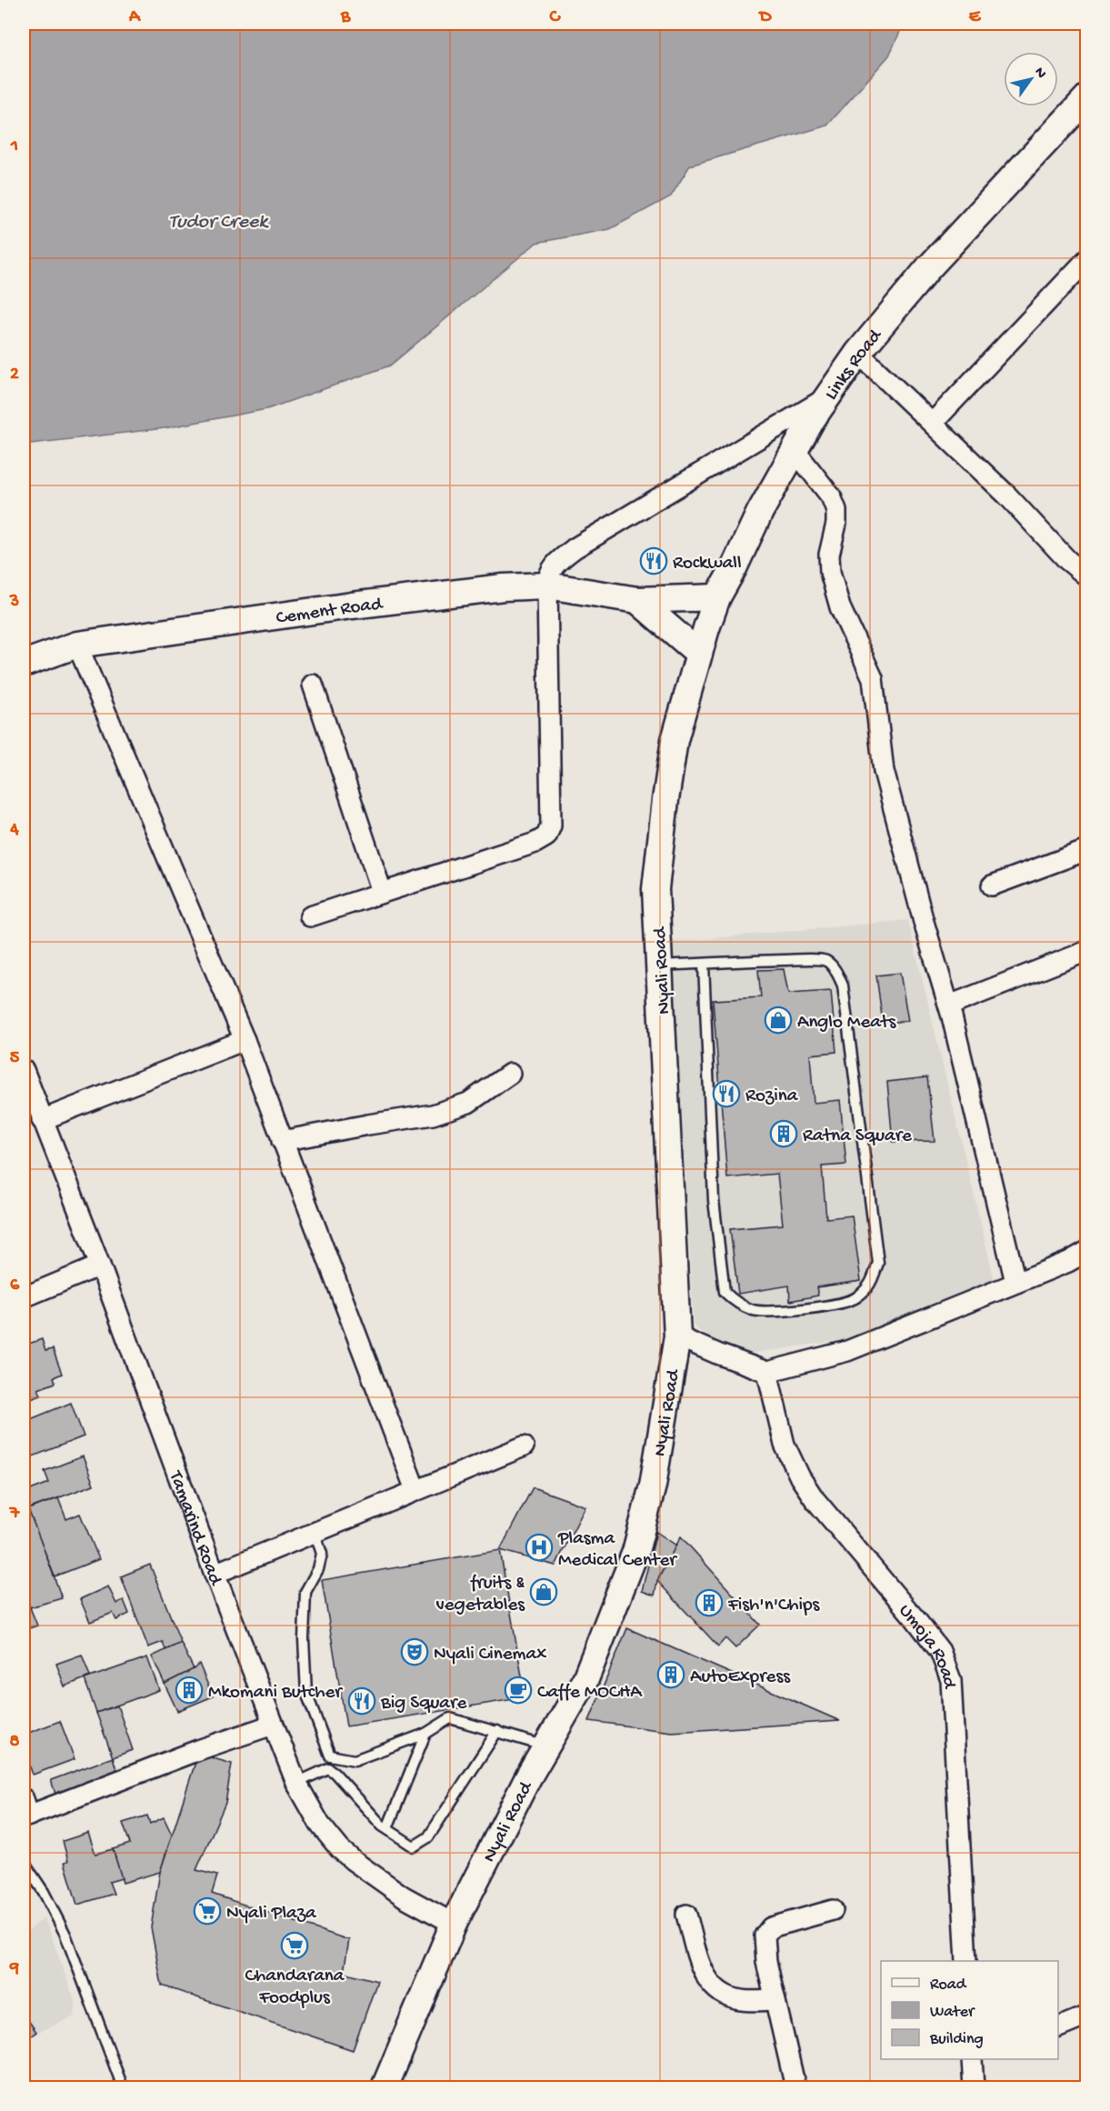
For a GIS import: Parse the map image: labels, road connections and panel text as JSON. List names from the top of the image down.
{
  "streets": {
    "main road": ["Links Road", "Cement Road", "Nyali Road"],
    "street": ["Tamarind Road", "Umoja Road"]
  },
  "crossings": [
    ["Links Road", "Cement Road"],
    ["Links Road", "Nyali Road"],
    ["Nyali Road", "Tamarind Road"]
  ],
  "water": ["Tudor Creek"],
  "places": {
    "restaurant": ["Rockwall", "Rozina", "Big Square"],
    "shop": ["Anglo Meats", "fruits & vegetables"],
    "building": [
      "Ratna Square",
      "Fish'n'Chips",
      "AutoExpress",
      "Mkomani Butcher"
    ],
    "hospital": ["Plasma Medical Center"],
    "theatre": ["Nyali Cinemax"],
    "cafe": ["Caffe MOCHA"],
    "supermarket": ["Nyali Plaza", "Chandarana Foodplus"]
  },
  "legend": ["Road", "Water", "Building"],
  "north": "top right",
  "grid": {
    "columns": [
      "A",
      "B",
      "C",
      "D",
      "E"
    ],
    "rows": [
      "1",
      "2",
      "3",
      "4",
      "5",
      "6",
      "7",
      "8",
      "9"
    ]
  }
}
